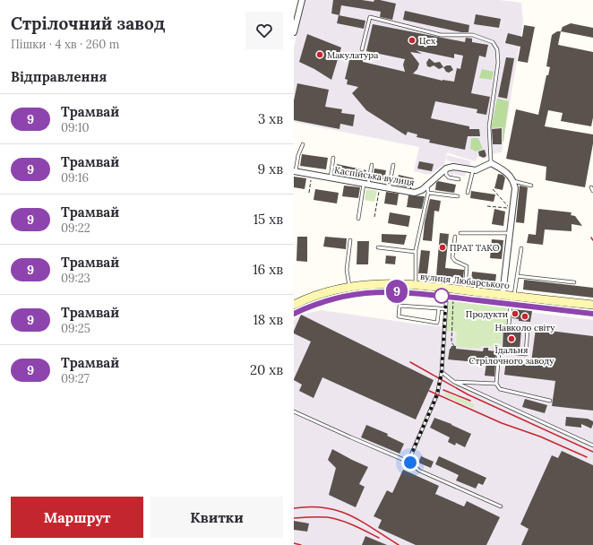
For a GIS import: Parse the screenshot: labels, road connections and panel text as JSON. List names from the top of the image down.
{
  "streets": {
    "main road": ["вулиця Любарського"],
    "street": ["Каспійська вулиця"]
  },
  "places": [
    "Цех",
    "Макулатура",
    "ПРАТ ТАКО",
    "Продукти",
    "Навколо світу",
    "Їдальня Стрілочного заводу"
  ],
  "lines": ["tram line 9"],
  "page": {
    "heading": [
      ["Стрілочний завод", "Пішки · 4 хв · 260 m"],
      "Відправлення"
    ],
    "on_map": "9",
    "list": [
      {
        "mark": "9",
        "name": "Трамвай",
        "note": "09:10",
        "value": "3 хв"
      },
      {
        "mark": "9",
        "name": "Трамвай",
        "note": "09:16",
        "value": "9 хв"
      },
      {
        "mark": "9",
        "name": "Трамвай",
        "note": "09:22",
        "value": "15 хв"
      },
      {
        "mark": "9",
        "name": "Трамвай",
        "note": "09:23",
        "value": "16 хв"
      },
      {
        "mark": "9",
        "name": "Трамвай",
        "note": "09:25",
        "value": "18 хв"
      },
      {
        "mark": "9",
        "name": "Трамвай",
        "note": "09:27",
        "value": "20 хв"
      }
    ],
    "buttons": ["Маршрут", "Квитки"]
  }
}
